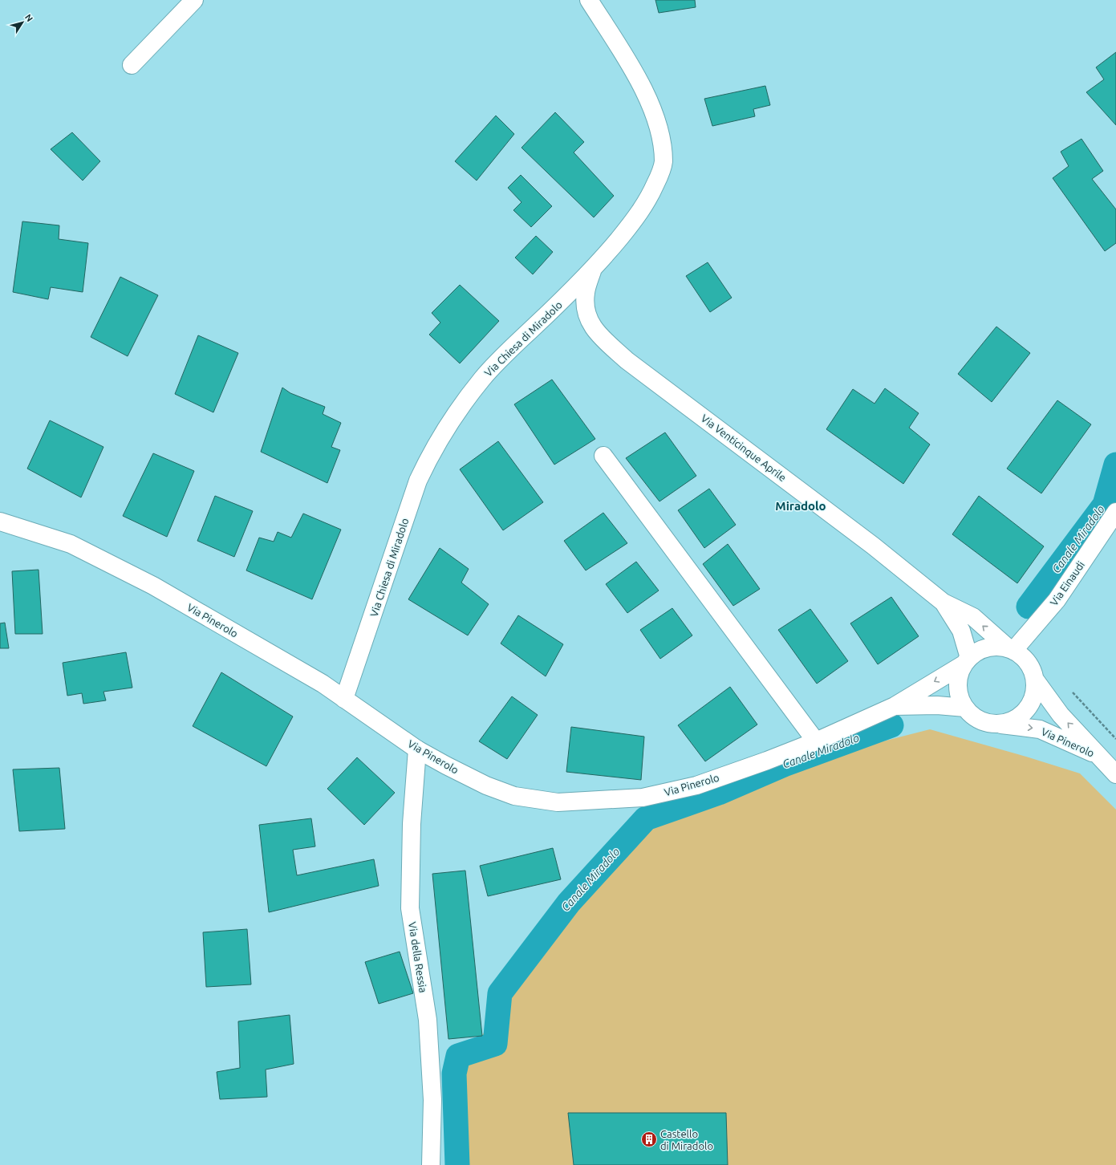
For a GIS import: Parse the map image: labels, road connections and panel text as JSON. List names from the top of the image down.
{
  "streets": {
    "street": [
      "Via Chiesa di Miradolo",
      "Via Venticinque Aprile",
      "Via Einaudi",
      "Via Pinerolo",
      "Via della Ressia"
    ]
  },
  "crossings": [
    ["Via Chiesa di Miradolo", "Via Venticinque Aprile"],
    ["Via Chiesa di Miradolo", "Via Pinerolo"],
    ["Via Einaudi", "Via Pinerolo"],
    ["Via Pinerolo", "Via della Ressia"]
  ],
  "districts": ["Miradolo"],
  "water": ["Canale Miradolo"],
  "places": {
    "building": ["Castello di Miradolo"]
  },
  "north": "top right"
}
